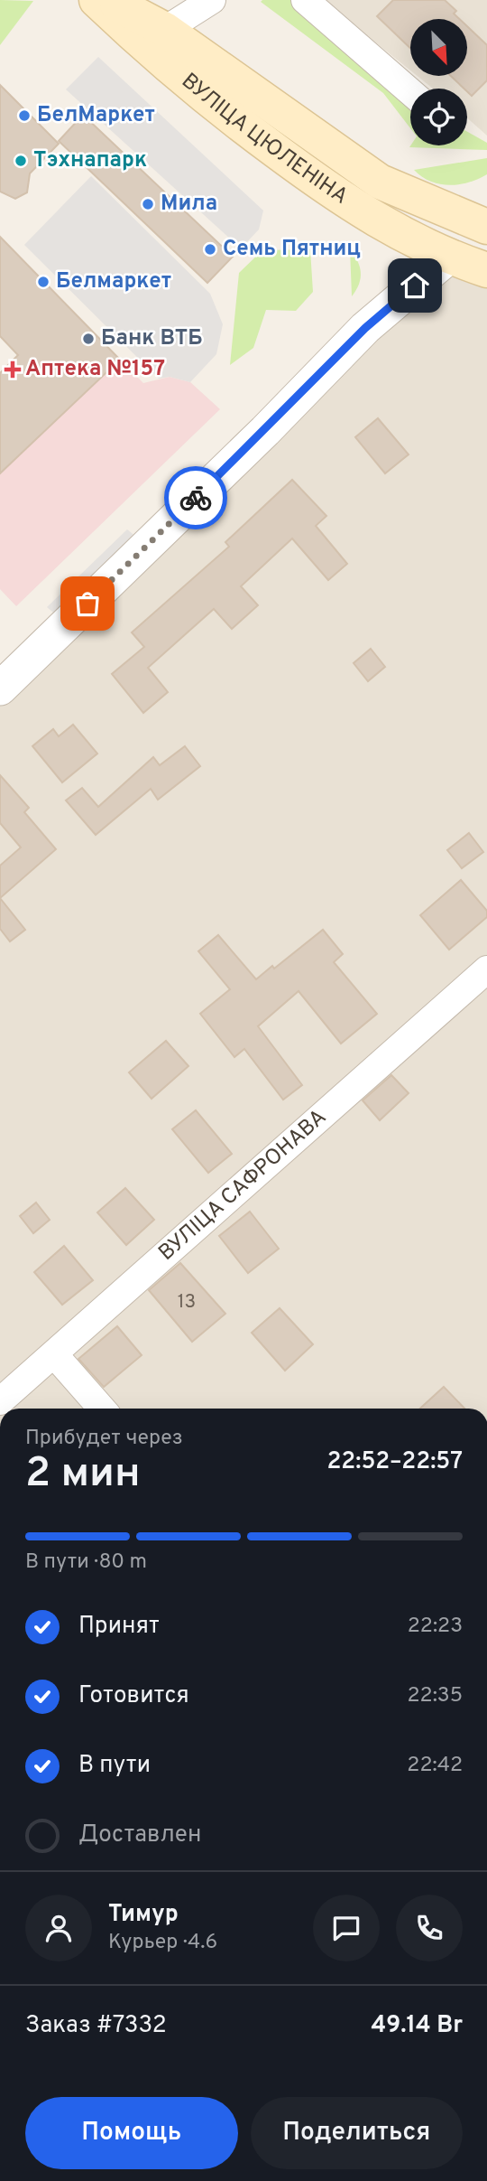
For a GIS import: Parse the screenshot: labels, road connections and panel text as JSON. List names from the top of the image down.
{
  "streets": {
    "main road": ["ВУЛІЦА ЦЮЛЕНІНА"],
    "street": ["ВУЛІЦА САФРОНАВА"]
  },
  "places": {
    "other": [
      "БелМаркет",
      "Тэхнапарк",
      "Мила",
      "Семь Пятниц",
      "Белмаркет",
      "Банк ВТБ"
    ],
    "health": ["Аптека №157"]
  },
  "house_numbers": ["13"],
  "north": "bottom right",
  "page": {
    "heading": ["2 мин", "Прибудет через", "22:52–22:57"],
    "panel": [
      "Тимур",
      "Курьер · 4.6",
      "Заказ #7332",
      "49.14 Br"
    ],
    "bar": "В пути · 80 m",
    "list": [
      ["Принят", "22:23"],
      ["Готовится", "22:35"],
      ["В пути", "22:42"],
      "Доставлен"
    ],
    "buttons": ["Помощь", "Поделиться"]
  }
}
